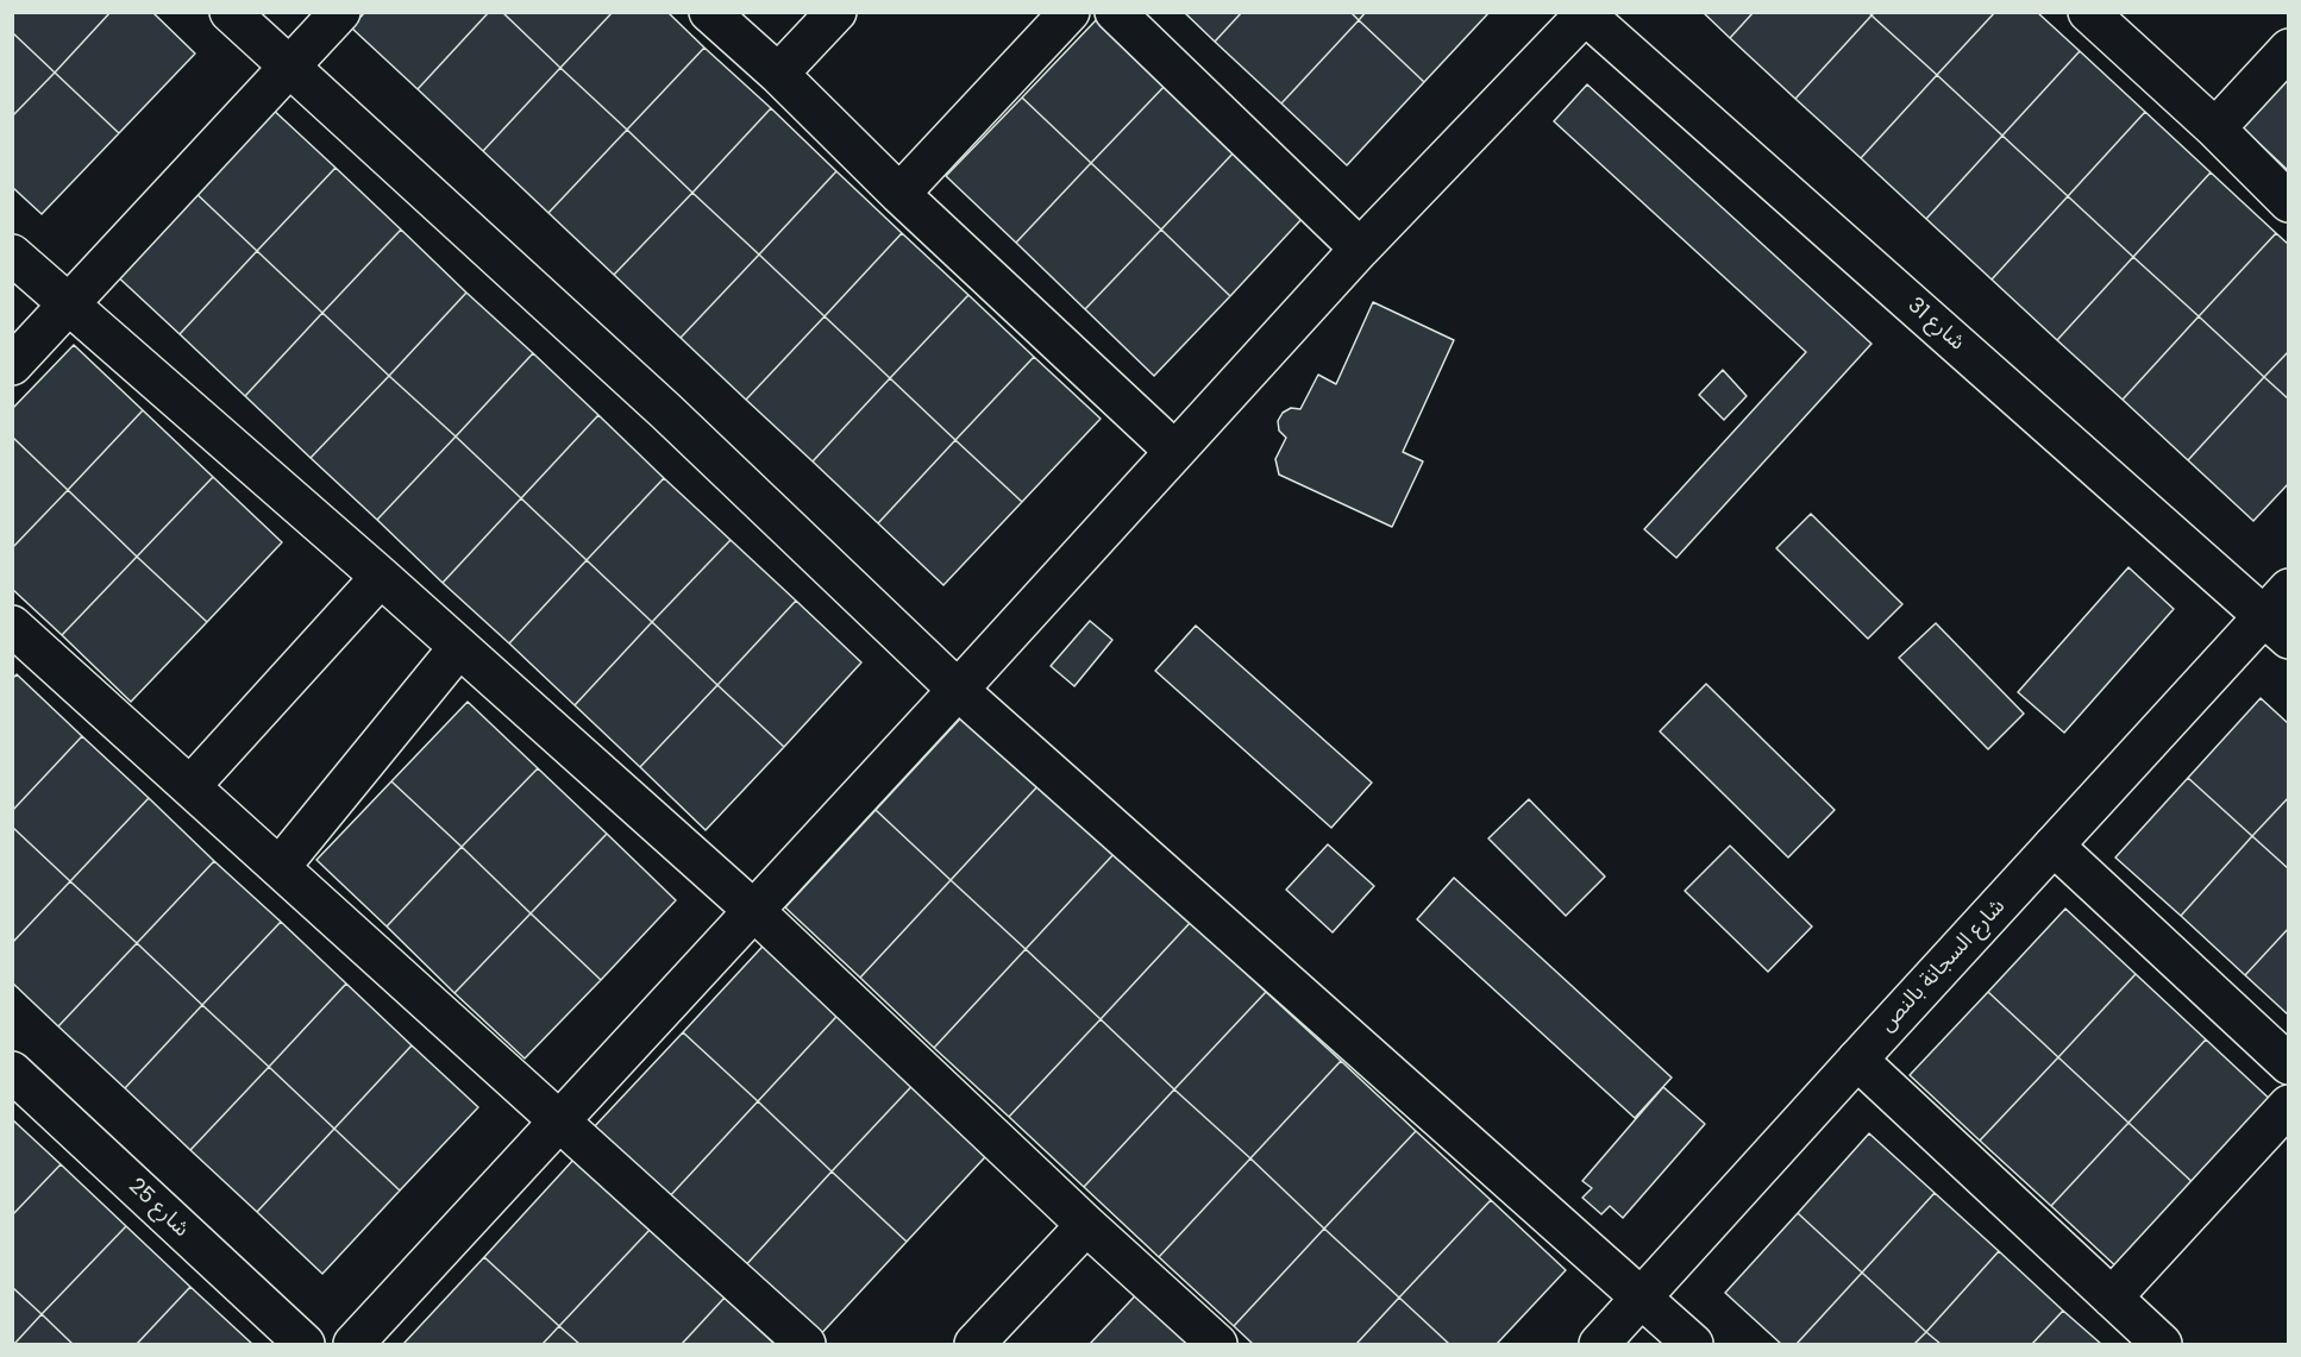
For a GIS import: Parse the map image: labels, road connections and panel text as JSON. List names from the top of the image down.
{
  "streets": {
    "street": ["شارع 31", "شارع السجانة بالنص", "شارع 25"]
  },
  "crossings": [
    ["شارع 31", "شارع السجانة بالنص"]
  ]
}
